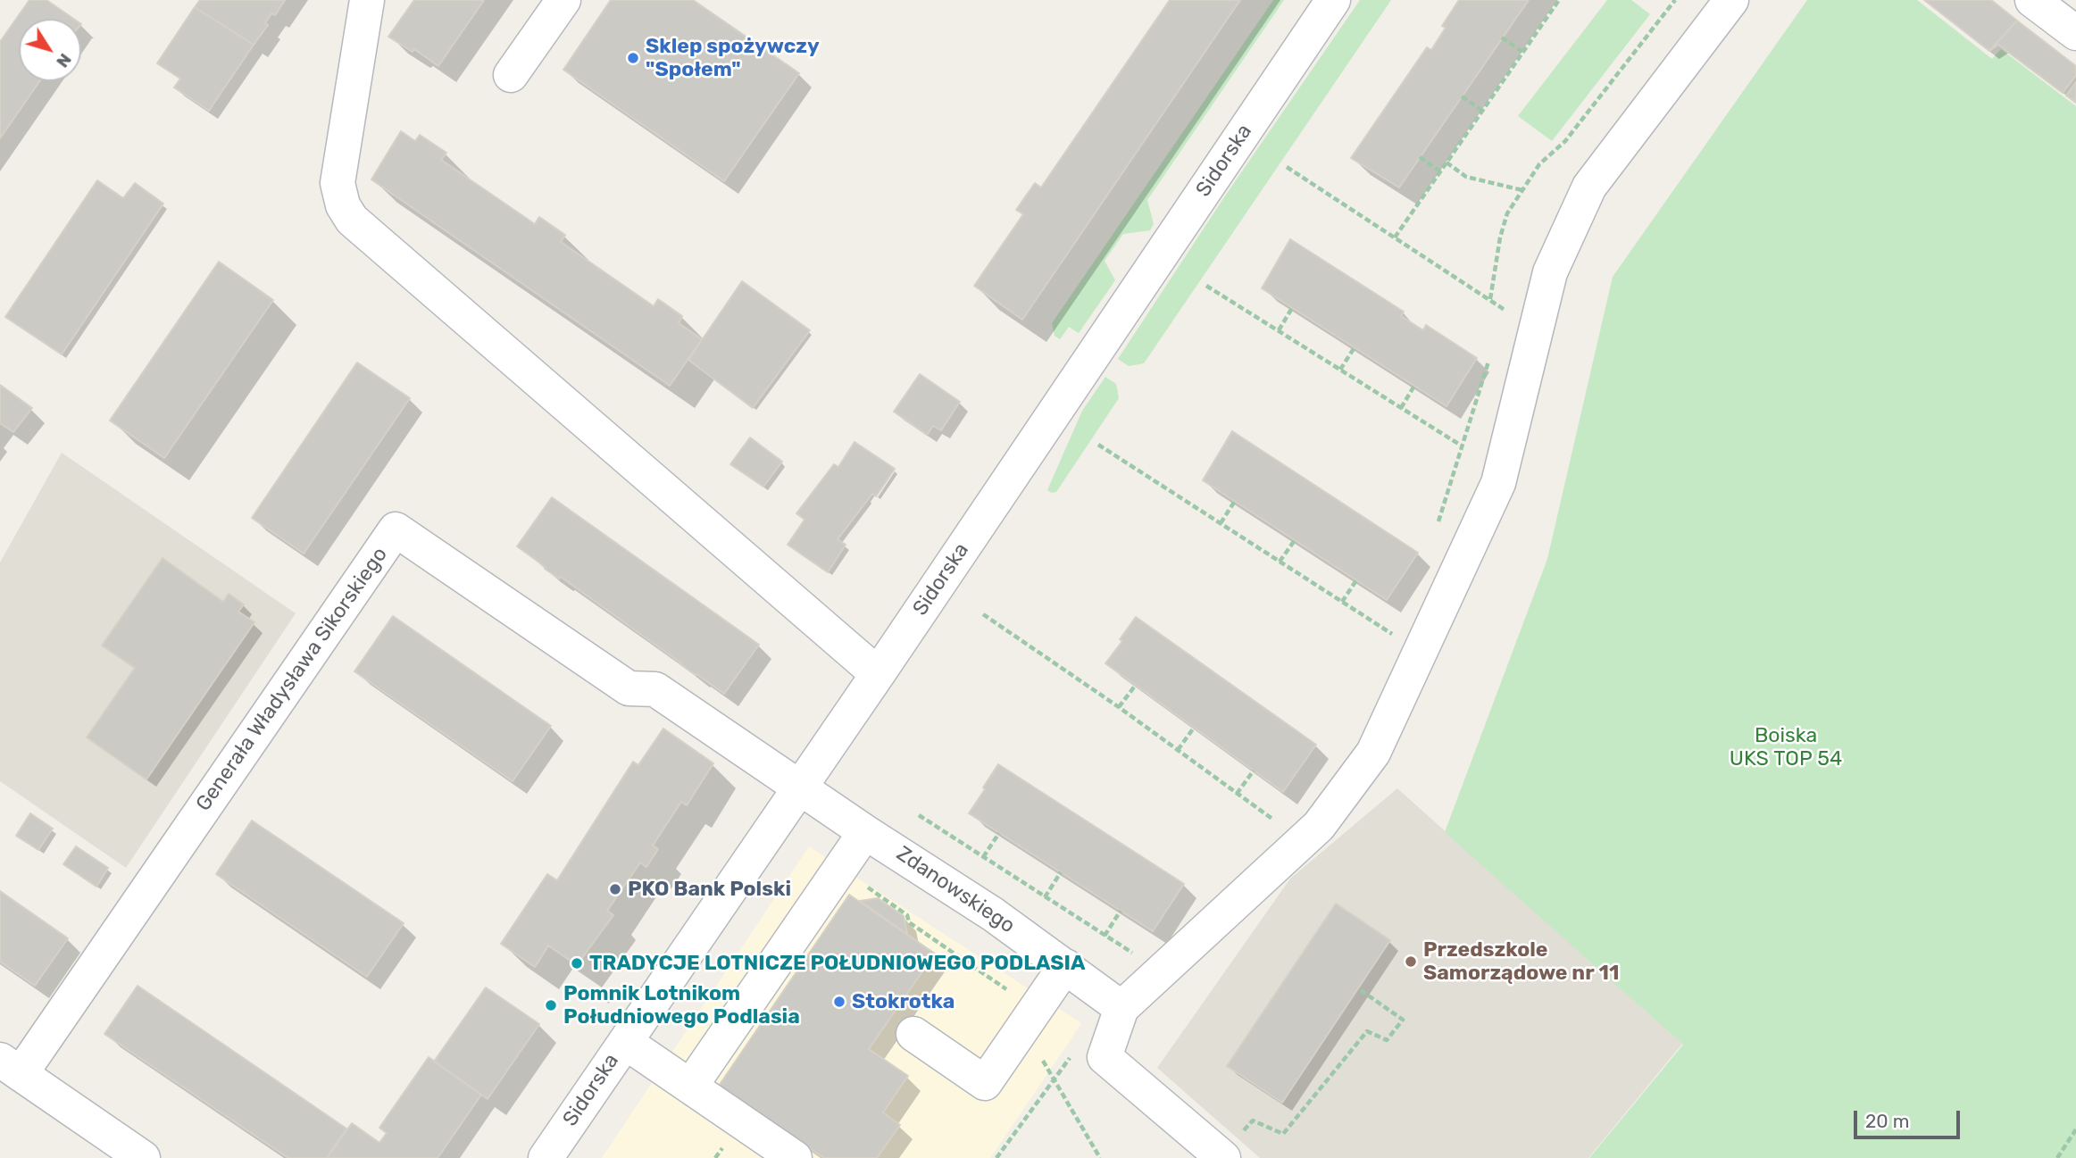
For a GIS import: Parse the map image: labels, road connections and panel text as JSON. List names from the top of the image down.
{
  "streets": {
    "street": ["Sidorska", "Generała Władysława Sikorskiego", "Zdanowskiego"]
  },
  "crossings": [
    ["Sidorska", "Generała Władysława Sikorskiego"],
    ["Sidorska", "Zdanowskiego"],
    ["Generała Władysława Sikorskiego", "Zdanowskiego"]
  ],
  "parks": ["Boiska UKS TOP 54"],
  "places": [
    "Sklep spożywczy \"Społem\"",
    "PKO Bank Polski",
    "Przedszkole Samorządowe nr 11",
    "TRADYCJE LOTNICZE POŁUDNIOWEGO PODLASIA",
    "Stokrotka",
    "Pomnik Lotnikom Południowego Podlasia"
  ],
  "scale_bar": "20 m",
  "north": "bottom right"
}
